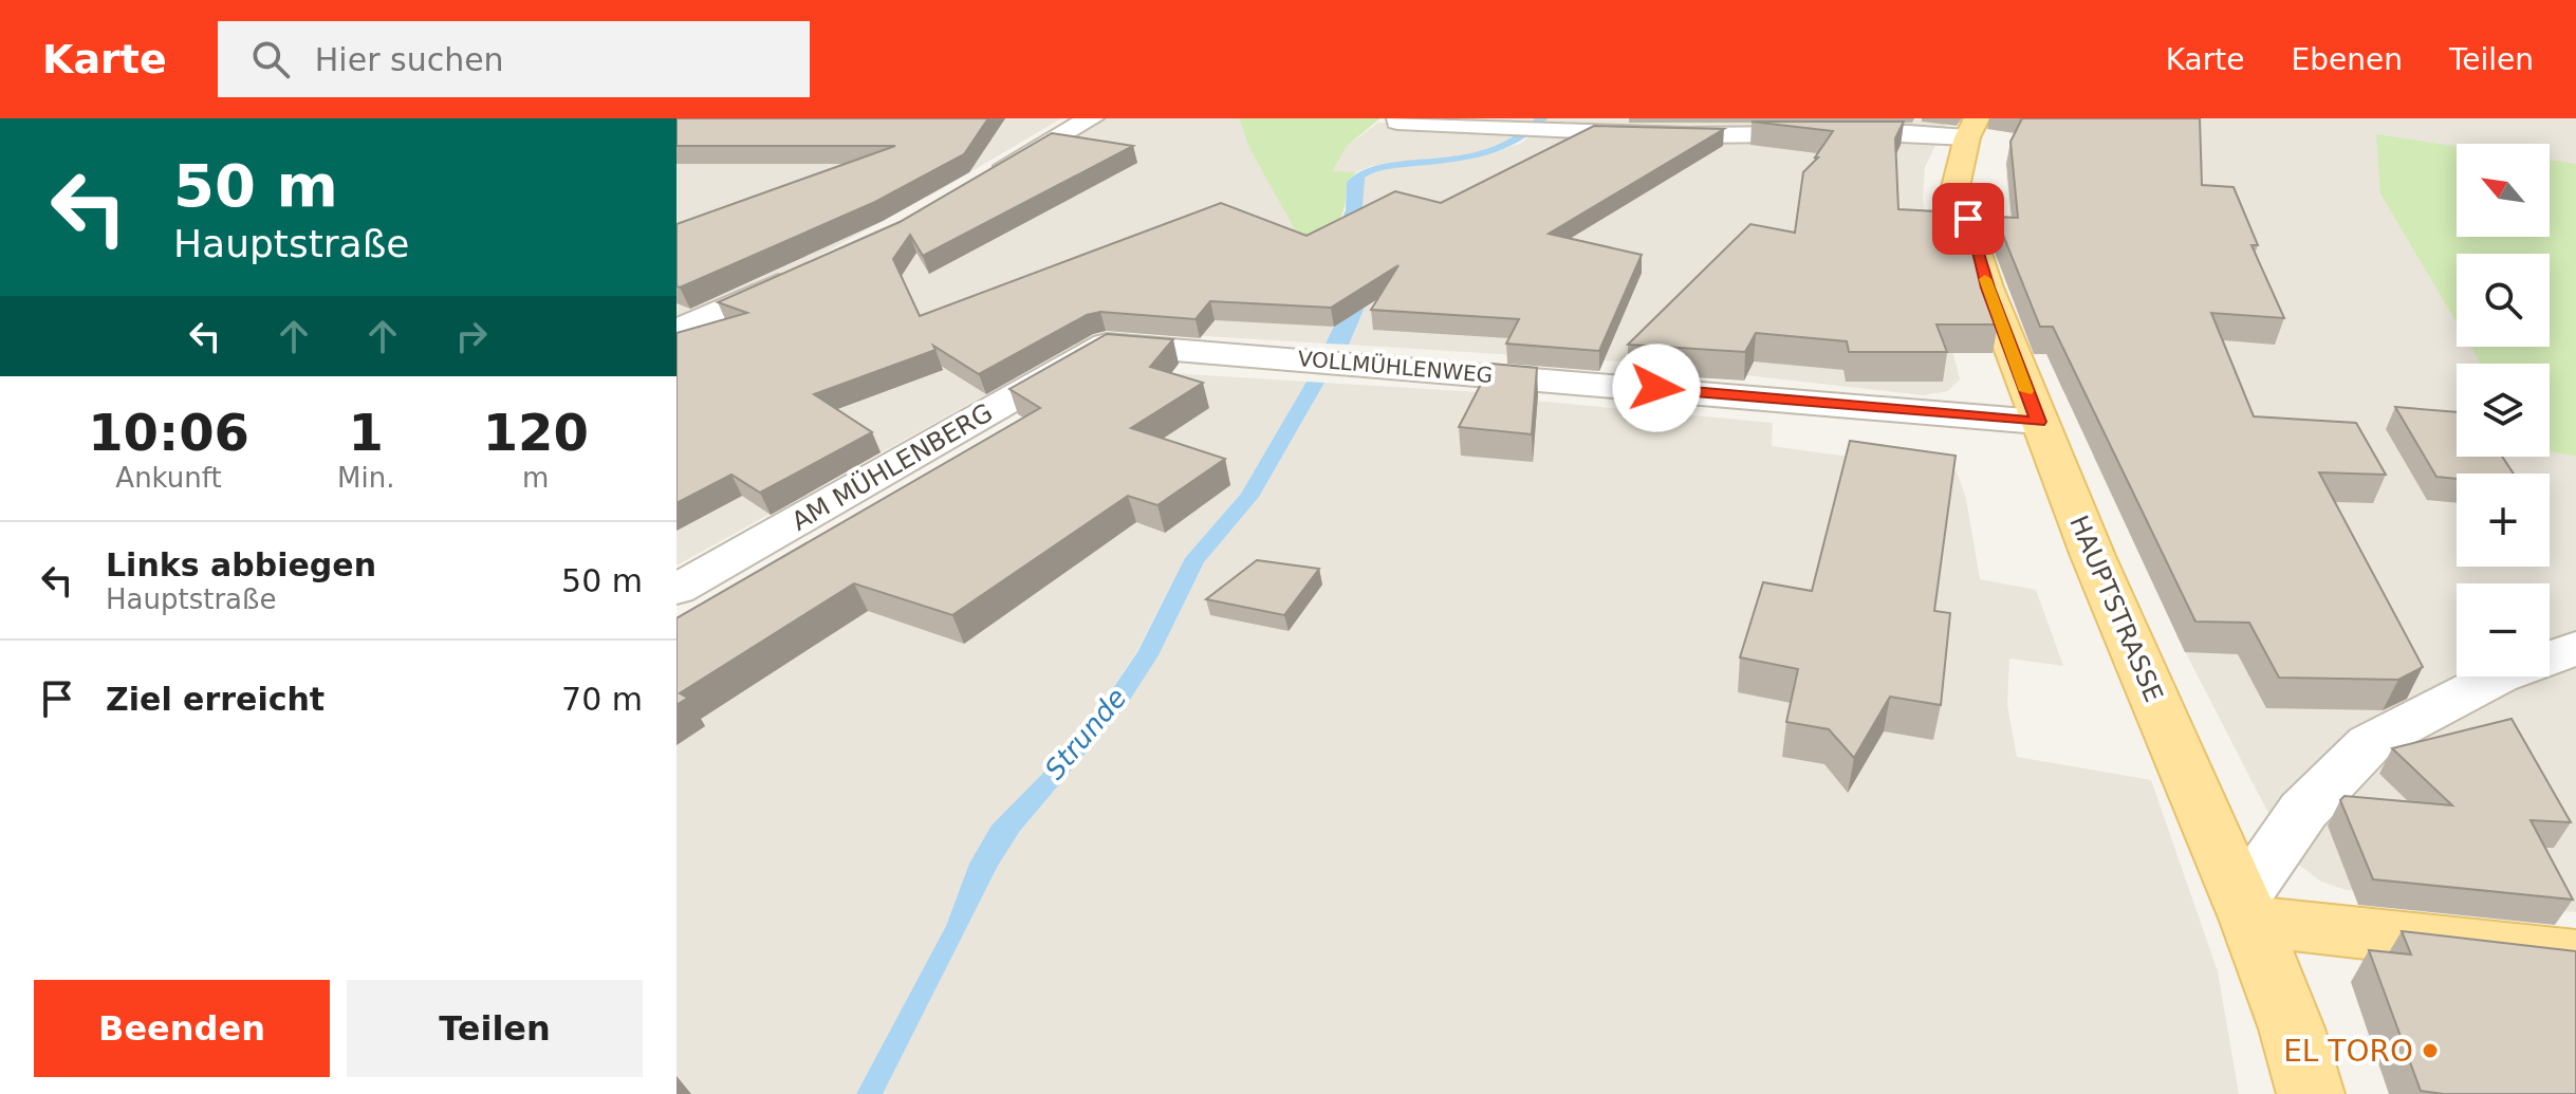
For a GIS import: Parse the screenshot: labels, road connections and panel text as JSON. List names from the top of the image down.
{
  "streets": {
    "main road": ["HAUPTSTRASSE"],
    "street": ["VOLLMÜHLENWEG", "AM MÜHLENBERG"]
  },
  "crossings": [
    ["VOLLMÜHLENWEG", "AM MÜHLENBERG"],
    ["VOLLMÜHLENWEG", "HAUPTSTRASSE"]
  ],
  "water": ["Strunde"],
  "places": ["EL TORO"],
  "north": "top left",
  "page": {
    "header": "Karte",
    "search": "Hier suchen",
    "nav": ["Karte", "Ebenen", "Teilen"],
    "turn": ["50 m", "Hauptstraße"],
    "map_buttons": ["+", "−"],
    "eta": [
      "10:06",
      "Ankunft",
      "1",
      "Min.",
      "120",
      "m"
    ],
    "list": [
      {
        "name": "Links abbiegen",
        "note": "Hauptstraße",
        "value": "50 m"
      },
      {
        "name": "Ziel erreicht",
        "value": "70 m"
      }
    ],
    "buttons": ["Beenden", "Teilen"]
  }
}
